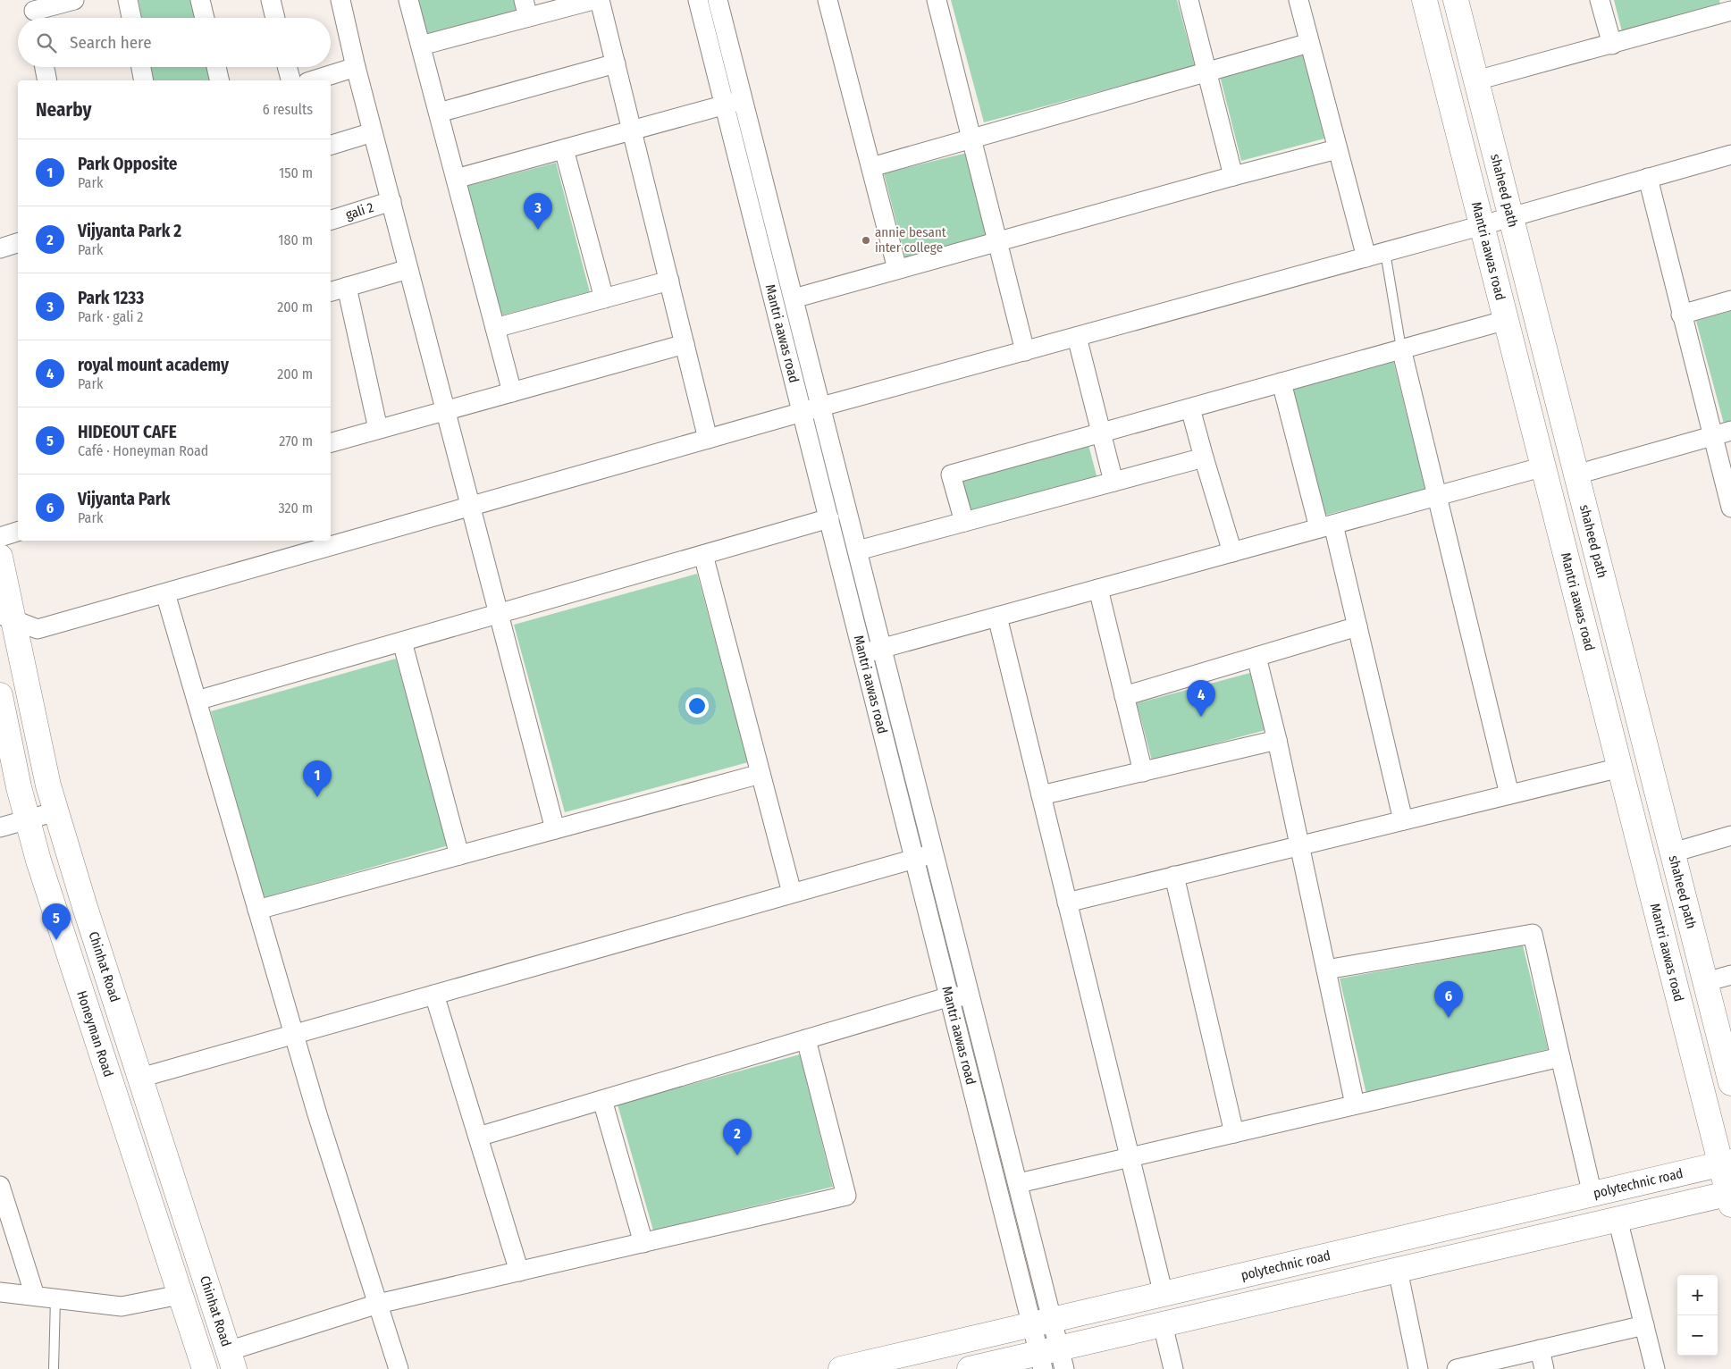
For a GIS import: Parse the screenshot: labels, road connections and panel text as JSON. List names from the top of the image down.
{
  "streets": {
    "street": [
      "shaheed path",
      "gali 2",
      "Mantri aawas road",
      "Chinhat Road",
      "Honeyman Road",
      "polytechnic road"
    ]
  },
  "crossings": [
    ["Mantri aawas road", "polytechnic road"]
  ],
  "places": ["annie besant inter college"],
  "page": {
    "search": "Search here",
    "heading": ["Nearby", "6 results"],
    "list": [
      {
        "mark": "1",
        "name": "Park Opposite",
        "note": "Park",
        "value": "150 m"
      },
      {
        "mark": "2",
        "name": "Vijyanta Park 2",
        "note": "Park",
        "value": "180 m"
      },
      {
        "mark": "3",
        "name": "Park 1233",
        "note": "Park · gali 2",
        "value": "200 m"
      },
      {
        "mark": "4",
        "name": "royal mount academy",
        "note": "Park",
        "value": "200 m"
      },
      {
        "mark": "5",
        "name": "HIDEOUT CAFE",
        "note": "Café · Honeyman Road",
        "value": "270 m"
      },
      {
        "mark": "6",
        "name": "Vijyanta Park",
        "note": "Park",
        "value": "320 m"
      }
    ],
    "pins": [
      "3",
      "4",
      "1",
      "5",
      "6",
      "2"
    ],
    "map_buttons": ["+", "−"]
  }
}
